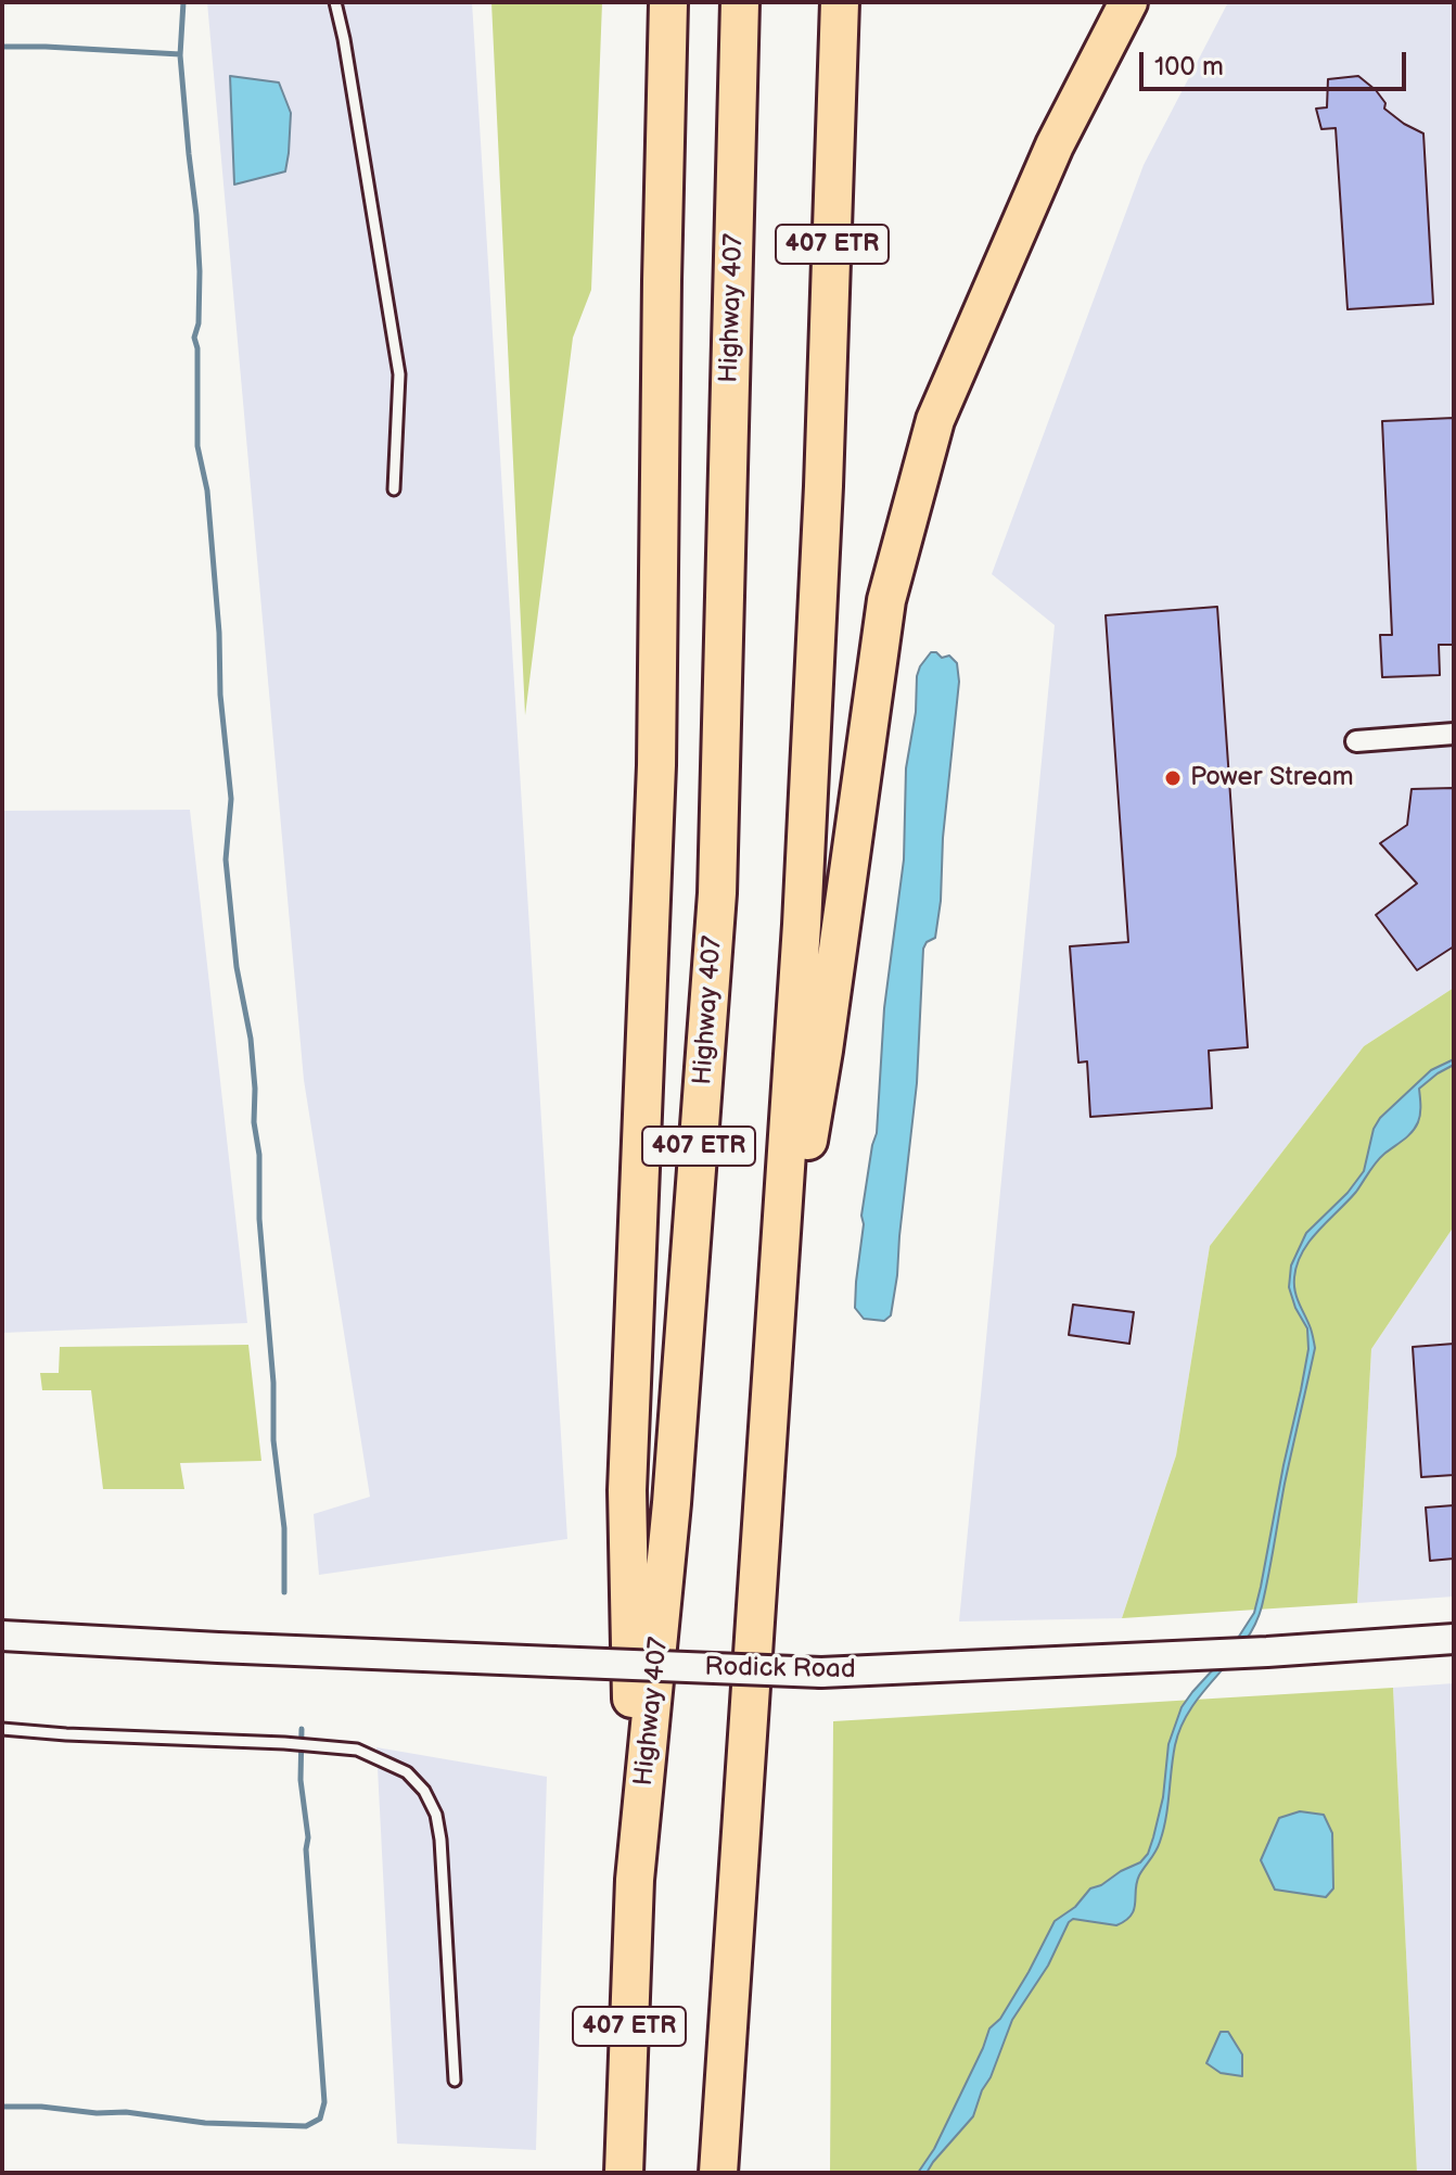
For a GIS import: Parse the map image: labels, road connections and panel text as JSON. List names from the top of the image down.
{
  "streets": {
    "highway": ["407 ETR", "Highway 407"],
    "main road": ["Rodick Road"]
  },
  "places": ["Power Stream"],
  "scale_bar": "100 m"
}
